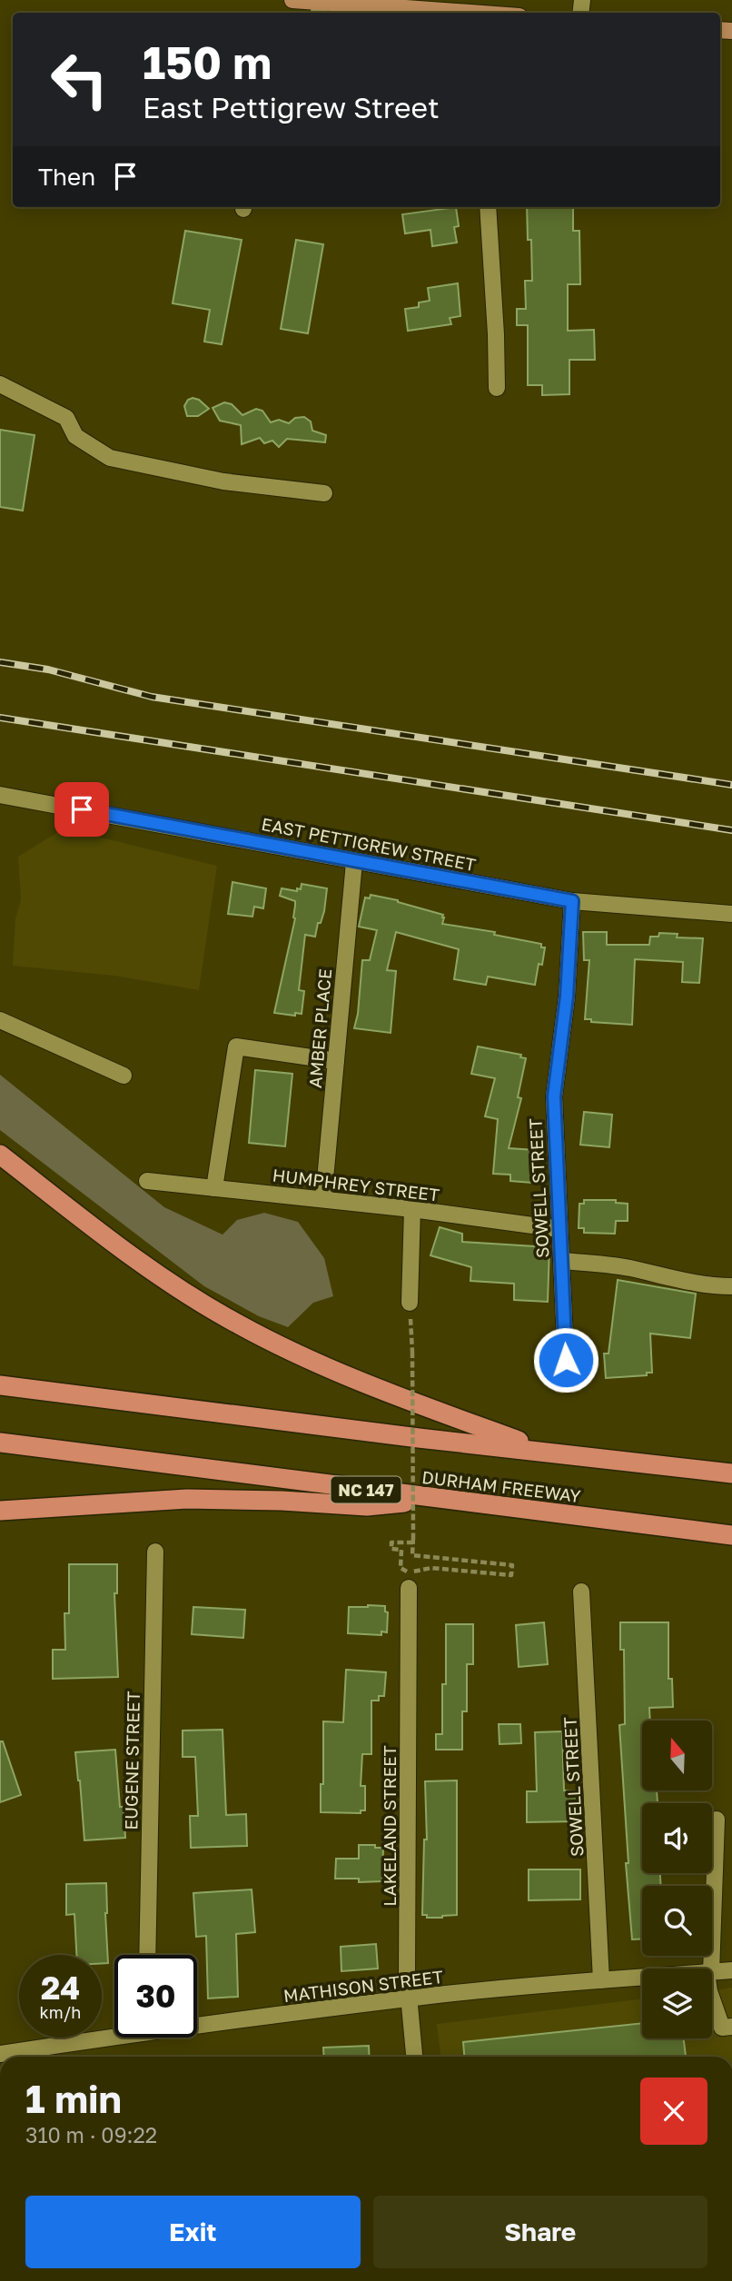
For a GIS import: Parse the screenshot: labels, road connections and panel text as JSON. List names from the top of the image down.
{
  "streets": {
    "highway": ["DURHAM FREEWAY", "NC 147"],
    "street": [
      "EAST PETTIGREW STREET",
      "AMBER PLACE",
      "HUMPHREY STREET",
      "SOWELL STREET",
      "EUGENE STREET",
      "LAKELAND STREET",
      "MATHISON STREET"
    ]
  },
  "crossings": [
    ["EAST PETTIGREW STREET", "AMBER PLACE"],
    ["EAST PETTIGREW STREET", "SOWELL STREET"],
    ["AMBER PLACE", "HUMPHREY STREET"],
    ["HUMPHREY STREET", "SOWELL STREET"],
    ["SOWELL STREET", "MATHISON STREET"],
    ["LAKELAND STREET", "MATHISON STREET"]
  ],
  "north": "top",
  "page": {
    "turn": ["150 m", "East Pettigrew Street"],
    "then": "Then",
    "speed": "24 km/h",
    "limit": "30",
    "heading": ["1 min", "310 m · 09:22"],
    "buttons": ["Exit", "Share"]
  }
}
